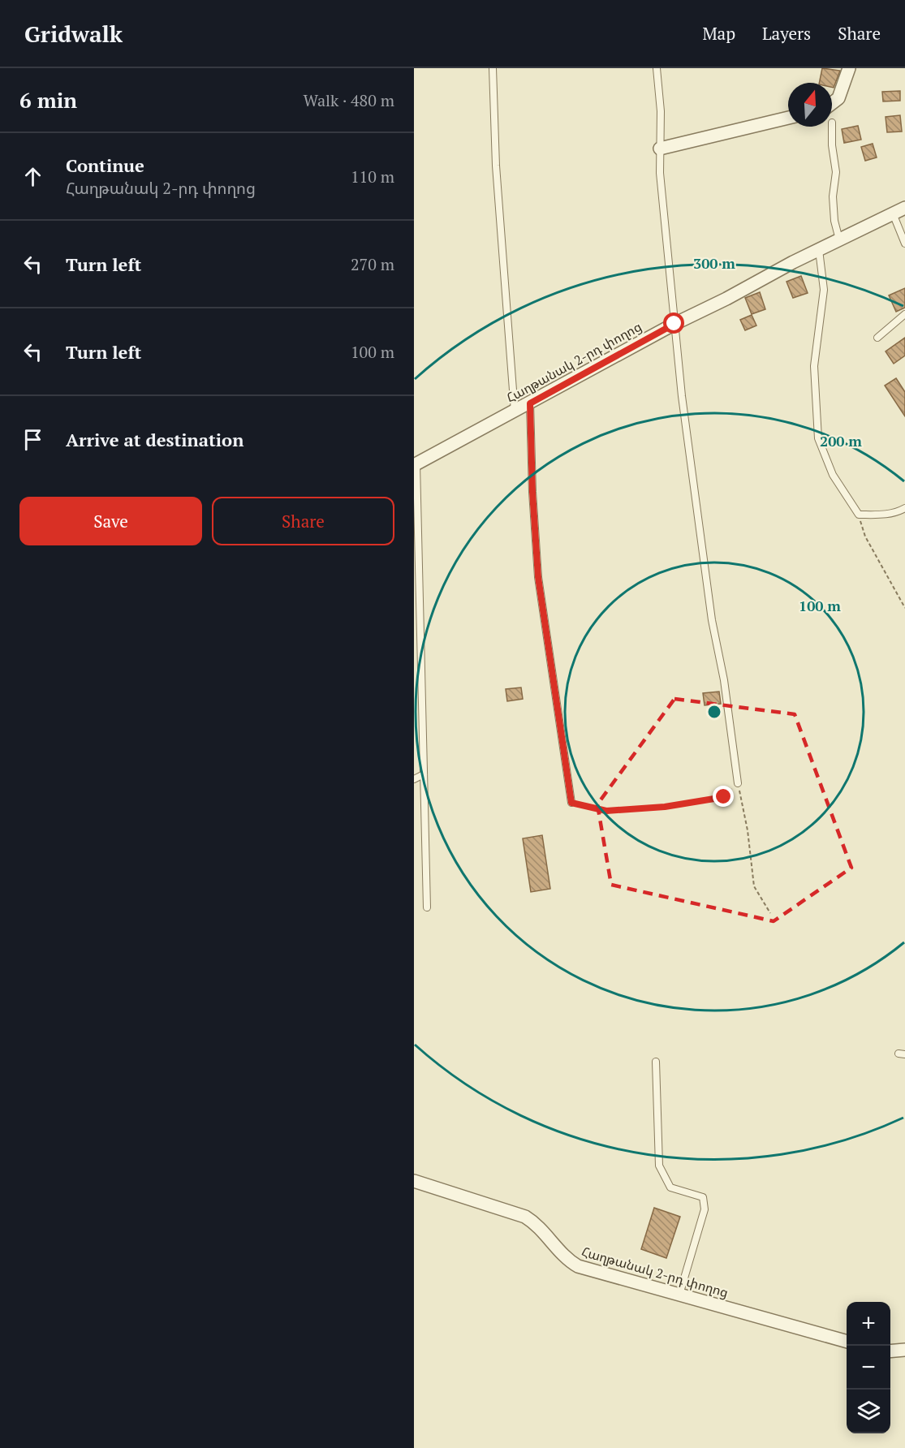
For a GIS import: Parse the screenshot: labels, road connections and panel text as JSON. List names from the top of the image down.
{
  "streets": {
    "street": ["Հաղթանակ 2-րդ փողոց"]
  },
  "north": "top",
  "page": {
    "header": "Gridwalk",
    "nav": ["Map", "Layers", "Share"],
    "heading": ["6 min", "Walk · 480 m"],
    "list": [
      ["Continue", "Հաղթանակ 2-րդ փողոց", "110 m"],
      ["Turn left", "270 m"],
      ["Turn left", "100 m"],
      "Arrive at destination"
    ],
    "buttons": ["Save", "Share"],
    "map_buttons": ["+", "−"]
  },
  "rings": ["300 m", "200 m", "100 m"]
}
